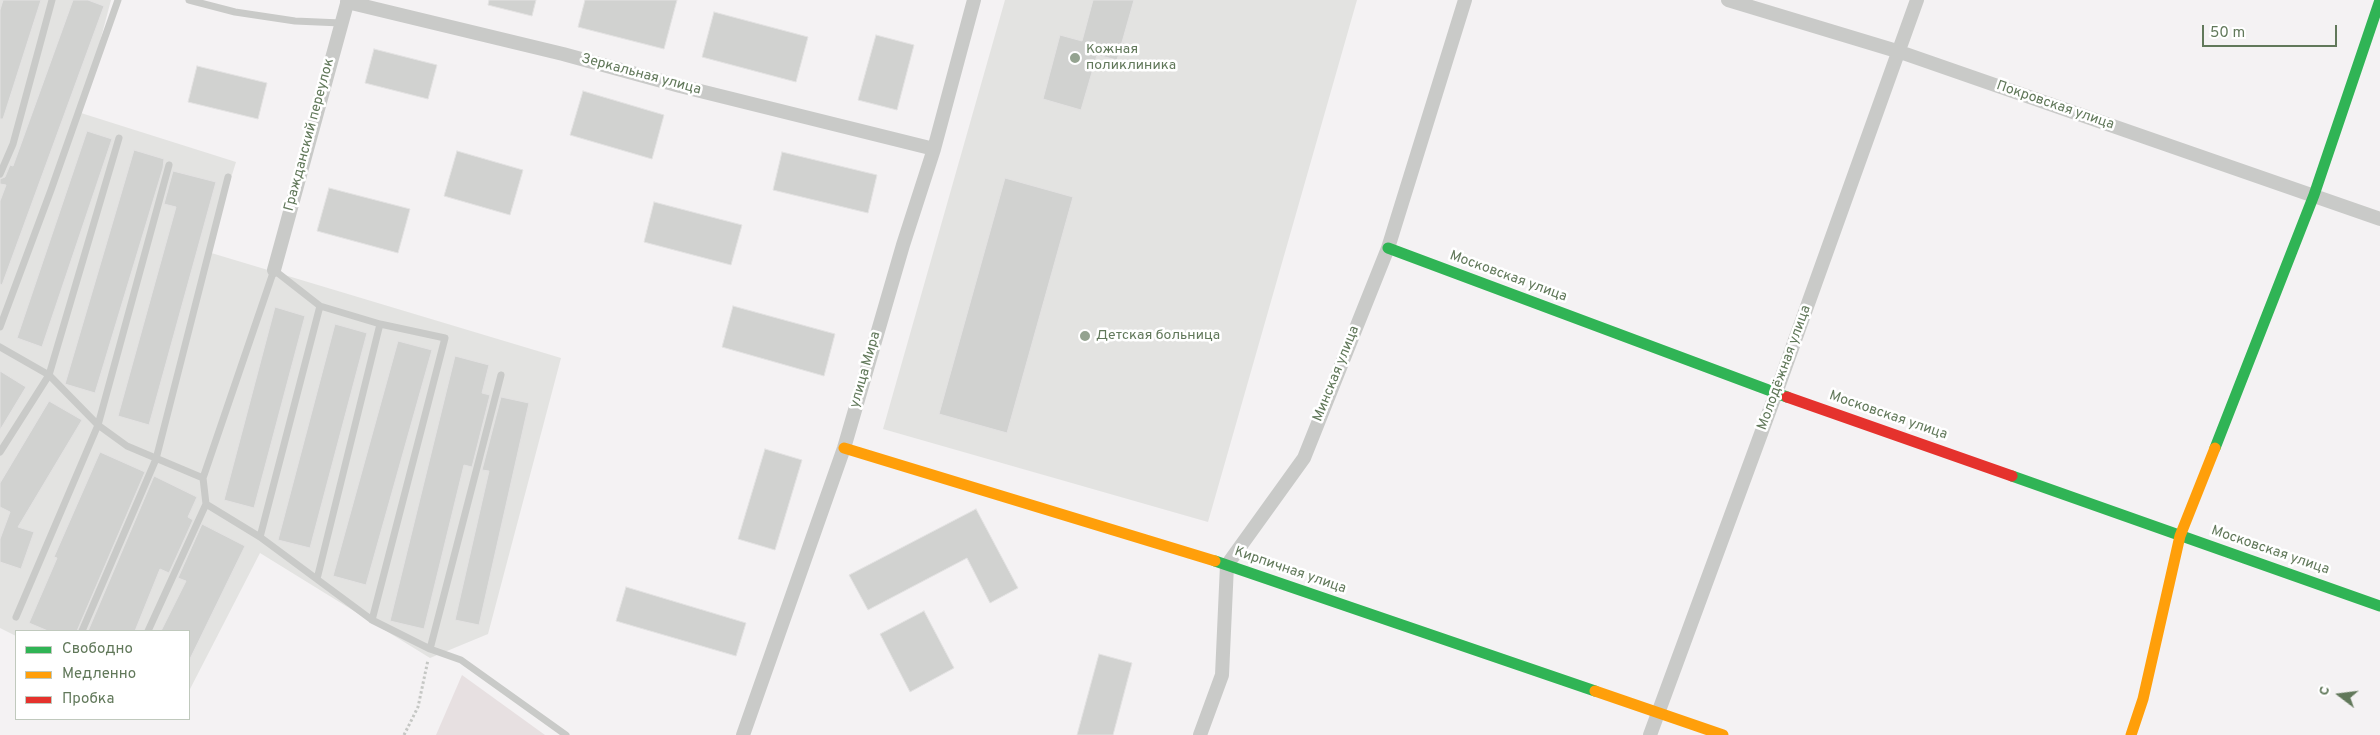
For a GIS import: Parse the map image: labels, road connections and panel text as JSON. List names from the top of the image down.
{
  "streets": {
    "street": [
      "Зеркальная улица",
      "Покровская улица",
      "Гражданский переулок",
      "Московская улица",
      "Молодёжная улица",
      "улица Мира",
      "Минская улица",
      "Кирпичная улица"
    ]
  },
  "crossings": [
    ["Зеркальная улица", "Гражданский переулок"],
    ["Зеркальная улица", "улица Мира"],
    ["Покровская улица", "Молодёжная улица"],
    ["Московская улица", "Молодёжная улица"],
    ["Московская улица", "Минская улица"],
    ["Молодёжная улица", "Кирпичная улица"],
    ["улица Мира", "Кирпичная улица"],
    ["Минская улица", "Кирпичная улица"]
  ],
  "places": ["Кожная поликлиника", "Детская больница"],
  "legend": ["Свободно", "Медленно", "Пробка"],
  "scale_bar": "50 m",
  "north": "left"
}
